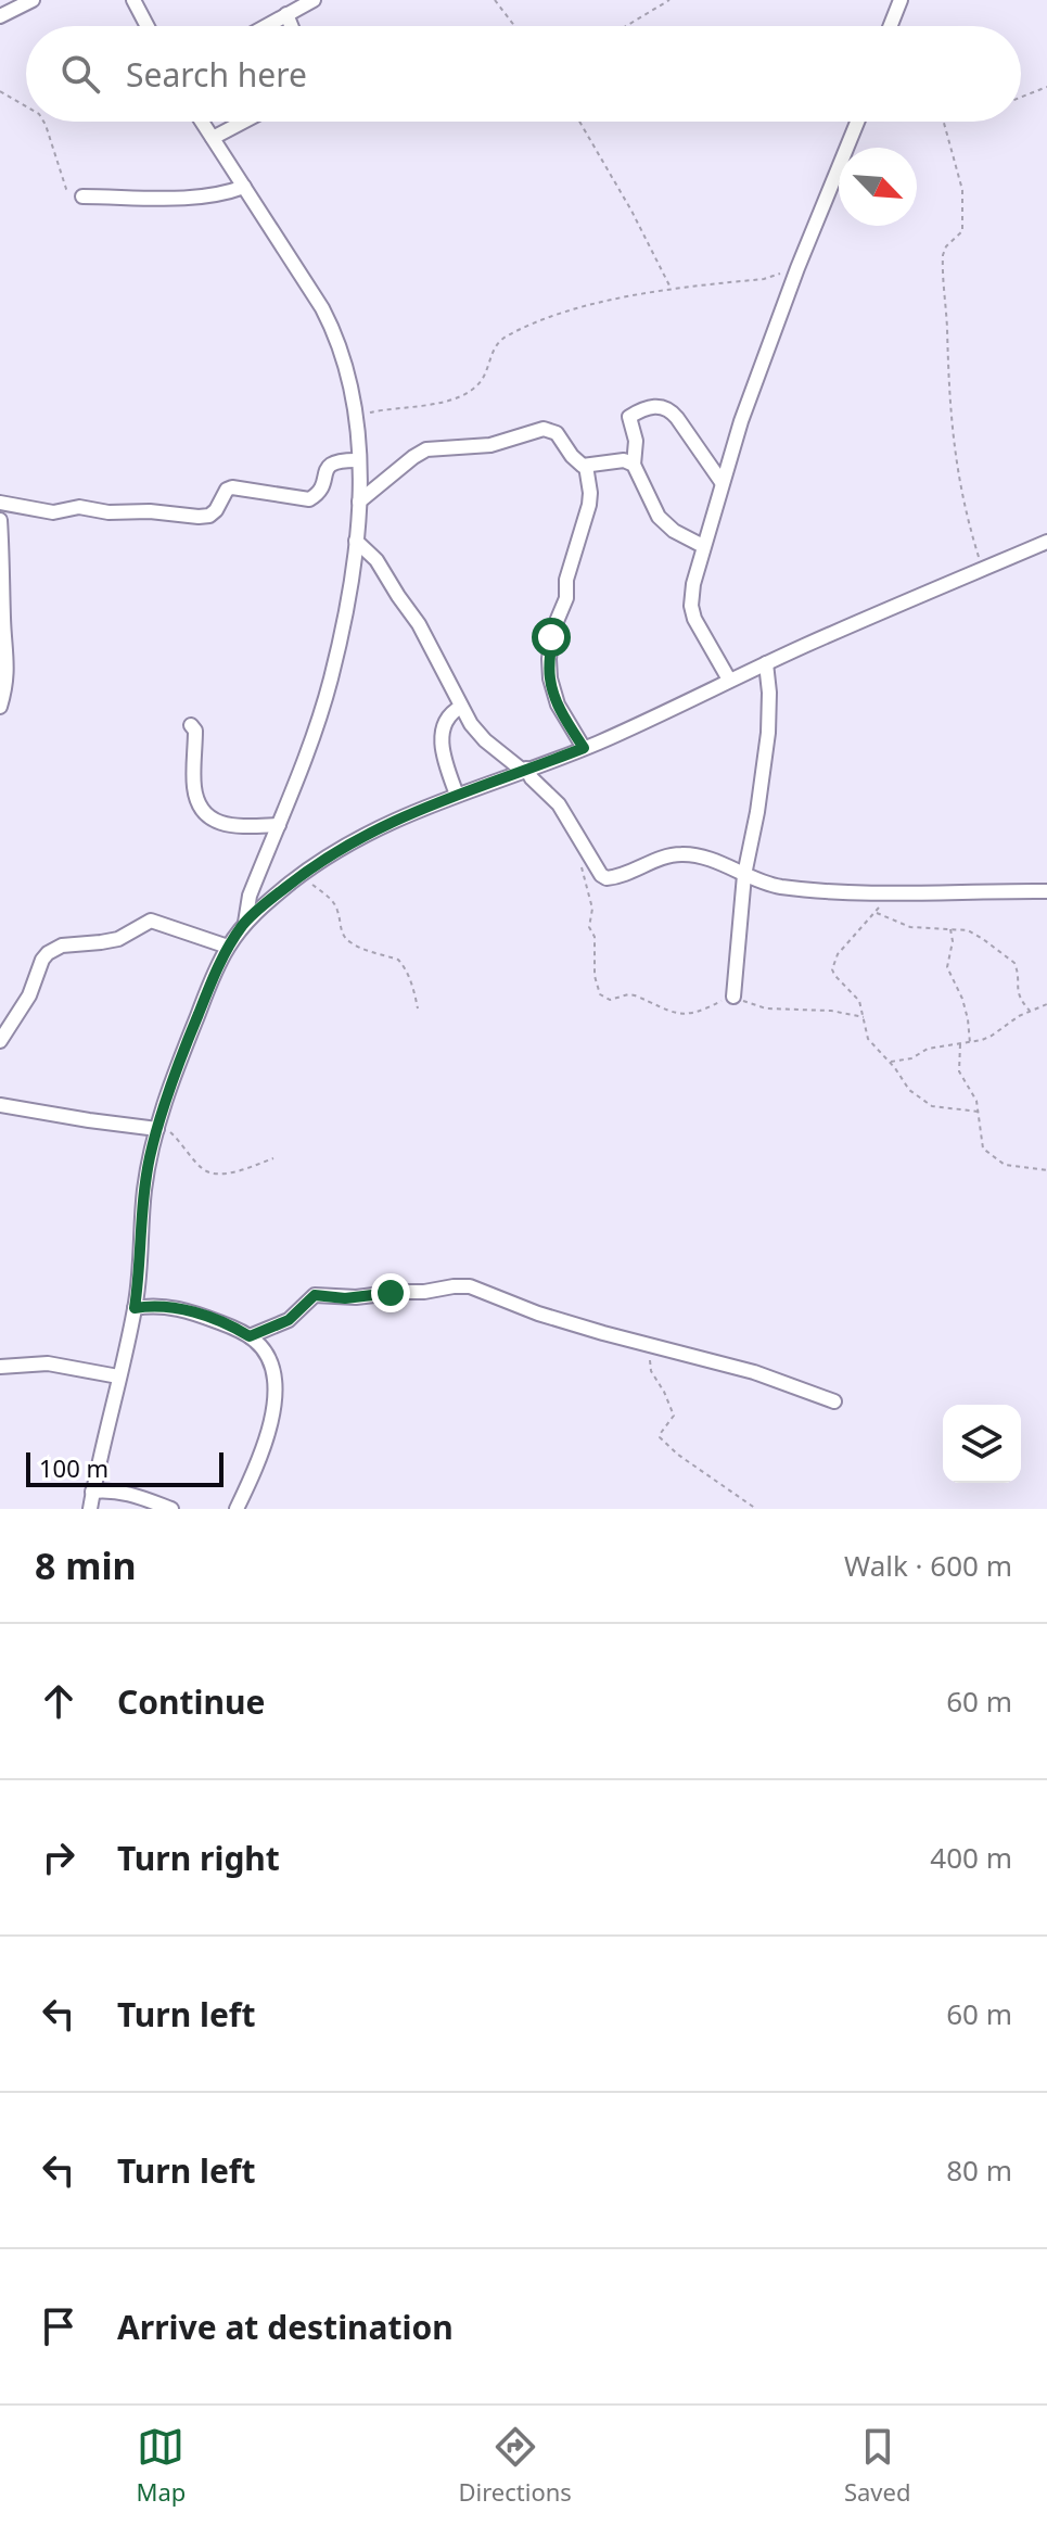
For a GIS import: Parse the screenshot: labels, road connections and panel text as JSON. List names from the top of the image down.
{
  "scale_bar": "100 m",
  "north": "bottom right",
  "page": {
    "search": "Search here",
    "scale": "100 m",
    "heading": ["8 min", "Walk · 600 m"],
    "list": [
      ["Continue", "60 m"],
      ["Turn right", "400 m"],
      ["Turn left", "60 m"],
      ["Turn left", "80 m"],
      "Arrive at destination"
    ],
    "nav": ["Map", "Directions", "Saved"]
  }
}
